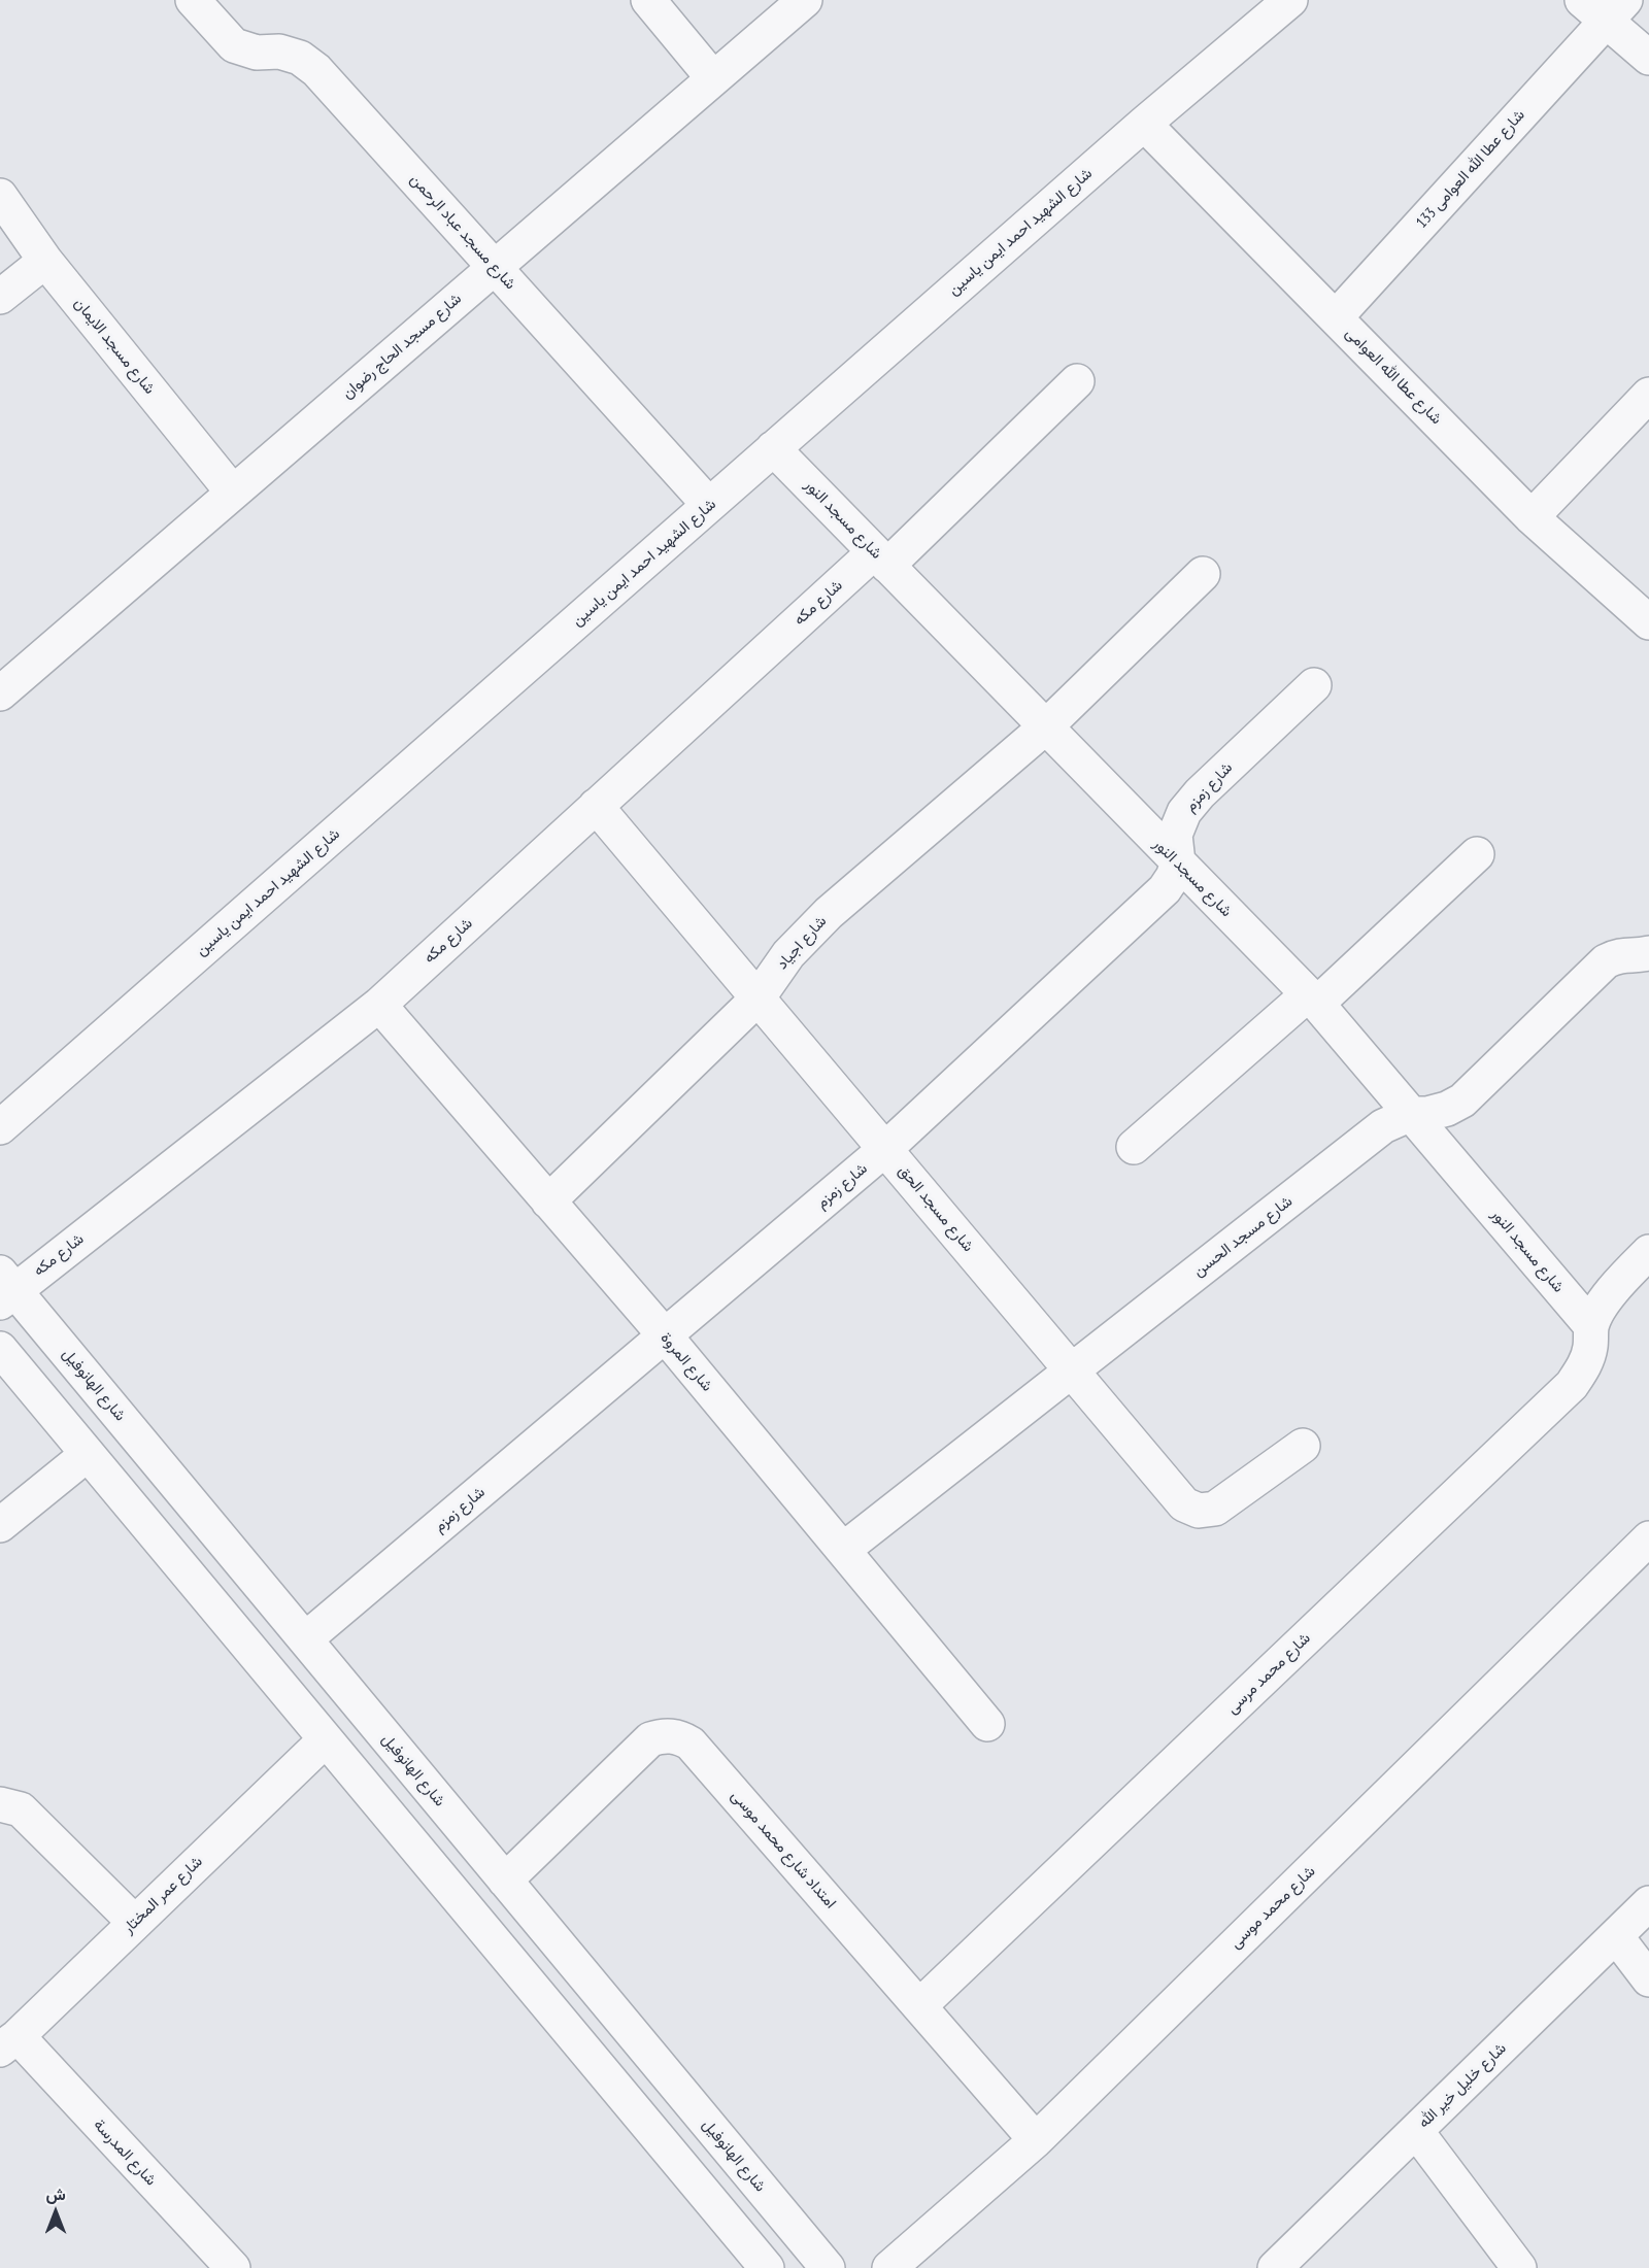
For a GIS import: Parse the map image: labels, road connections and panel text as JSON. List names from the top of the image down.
{
  "streets": {
    "street": [
      "شارع عطا الله العوامى 133",
      "شارع مسجد عباد الرحمن",
      "شارع الشهيد احمد ايمن ياسين",
      "شارع مسجد الايمان",
      "شارع مسجد الحاج رضوان",
      "شارع عطا الله العوامى",
      "شارع مسجد النور",
      "شارع مكه",
      "شارع زمزم",
      "شارع اجياد",
      "شارع مسجد الحق",
      "شارع مسجد الحسن",
      "شارع المروة",
      "شارع الهانوفيل",
      "شارع محمد مرسى",
      "امتداد شارع محمد موسى",
      "شارع عمر المختار",
      "شارع محمد موسى",
      "شارع خليل خير الله",
      "شارع المدرسة"
    ]
  },
  "crossings": [
    ["شارع عطا الله العوامى 133", "شارع عطا الله العوامى"],
    ["شارع مسجد عباد الرحمن", "شارع الشهيد احمد ايمن ياسين"],
    ["شارع مسجد عباد الرحمن", "شارع مسجد الحاج رضوان"],
    ["شارع الشهيد احمد ايمن ياسين", "شارع عطا الله العوامى"],
    ["شارع الشهيد احمد ايمن ياسين", "شارع مسجد النور"],
    ["شارع مسجد الايمان", "شارع مسجد الحاج رضوان"],
    ["شارع مسجد النور", "شارع مكه"],
    ["شارع مسجد النور", "شارع زمزم"],
    ["شارع مسجد النور", "شارع اجياد"],
    ["شارع مسجد النور", "شارع مسجد الحسن"],
    ["شارع مسجد النور", "شارع محمد مرسى"],
    ["شارع مكه", "شارع مسجد الحق"],
    ["شارع مكه", "شارع المروة"],
    ["شارع مكه", "شارع الهانوفيل"],
    ["شارع زمزم", "شارع مسجد الحق"],
    ["شارع زمزم", "شارع المروة"],
    ["شارع زمزم", "شارع الهانوفيل"],
    ["شارع اجياد", "شارع مسجد الحق"],
    ["شارع اجياد", "شارع المروة"],
    ["شارع مسجد الحق", "شارع مسجد الحسن"],
    ["شارع مسجد الحسن", "شارع المروة"],
    ["شارع الهانوفيل", "امتداد شارع محمد موسى"],
    ["شارع محمد مرسى", "امتداد شارع محمد موسى"],
    ["امتداد شارع محمد موسى", "شارع محمد موسى"],
    ["شارع عمر المختار", "شارع المدرسة"]
  ],
  "north": "top"
}
